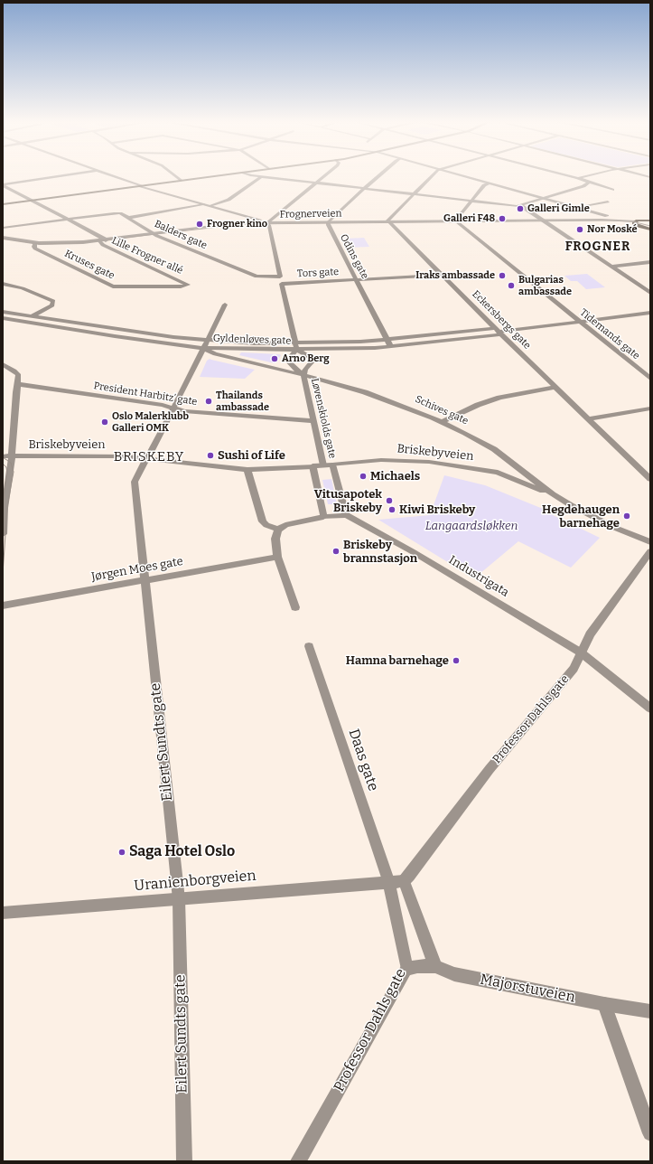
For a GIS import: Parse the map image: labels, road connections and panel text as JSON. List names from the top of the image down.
{
  "streets": {
    "street": [
      "Frognerveien",
      "Balders gate",
      "Lille Frogner allé",
      "Odins gate",
      "Kruses gate",
      "Tors gate",
      "Eckersbergs gate",
      "Tidemands gate",
      "Gyldenløves gate",
      "President Harbitz’ gate",
      "Schives gate",
      "Løvenskiolds gate",
      "Briskebyveien",
      "Jørgen Moes gate",
      "Industrigata",
      "Professor Dahls gate",
      "Eilert Sundts gate",
      "Daas gate",
      "Uranienborgveien",
      "Majorstuveien"
    ]
  },
  "crossings": [
    ["Frognerveien", "Balders gate"],
    ["Frognerveien", "Lille Frogner allé"],
    ["Frognerveien", "Odins gate"],
    ["Frognerveien", "Kruses gate"],
    ["Frognerveien", "Eckersbergs gate"],
    ["Frognerveien", "Tidemands gate"],
    ["Lille Frogner allé", "Kruses gate"],
    ["Odins gate", "Tors gate"],
    ["Odins gate", "Gyldenløves gate"],
    ["Tors gate", "Eckersbergs gate"],
    ["Tors gate", "Gyldenløves gate"],
    ["Tors gate", "Løvenskiolds gate"],
    ["Eckersbergs gate", "Gyldenløves gate"],
    ["Tidemands gate", "Gyldenløves gate"],
    ["Gyldenløves gate", "Schives gate"],
    ["Gyldenløves gate", "Løvenskiolds gate"],
    ["Gyldenløves gate", "Eilert Sundts gate"],
    ["President Harbitz’ gate", "Løvenskiolds gate"],
    ["President Harbitz’ gate", "Eilert Sundts gate"],
    ["Schives gate", "Løvenskiolds gate"],
    ["Schives gate", "Briskebyveien"],
    ["Schives gate", "Eilert Sundts gate"],
    ["Løvenskiolds gate", "Briskebyveien"],
    ["Løvenskiolds gate", "Industrigata"],
    ["Briskebyveien", "Eilert Sundts gate"],
    ["Jørgen Moes gate", "Eilert Sundts gate"],
    ["Industrigata", "Professor Dahls gate"],
    ["Professor Dahls gate", "Daas gate"],
    ["Professor Dahls gate", "Uranienborgveien"],
    ["Professor Dahls gate", "Majorstuveien"],
    ["Eilert Sundts gate", "Uranienborgveien"],
    ["Daas gate", "Uranienborgveien"]
  ],
  "districts": ["FROGNER", "BRISKEBY"],
  "parks": ["Langaardsløkken"],
  "places": [
    "Galleri Gimle",
    "Galleri F48",
    "Frogner kino",
    "Nor Moské",
    "Iraks ambassade",
    "Bulgarias ambassade",
    "Arno Berg",
    "Thailands ambassade",
    "Oslo Malerklubb Galleri OMK",
    "Sushi of Life",
    "Michaels",
    "Vitusapotek Briskeby",
    "Kiwi Briskeby",
    "Hegdehaugen barnehage",
    "Briskeby brannstasjon",
    "Hamna barnehage",
    "Saga Hotel Oslo"
  ]
}
